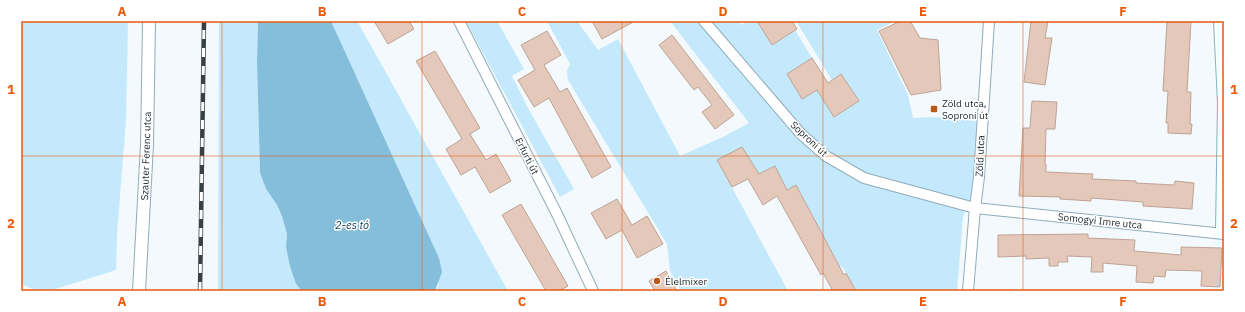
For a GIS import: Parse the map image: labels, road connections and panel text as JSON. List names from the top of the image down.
{
  "streets": {
    "street": [
      "Soproni út",
      "Szauter Ferenc utca",
      "Erfurti út",
      "Zöld utca",
      "Somogyi Imre utca"
    ]
  },
  "crossings": [
    ["Soproni út", "Zöld utca"],
    ["Soproni út", "Somogyi Imre utca"],
    ["Zöld utca", "Somogyi Imre utca"]
  ],
  "water": ["2-es tó"],
  "places": {
    "transit": ["Zöld utca, Soproni út"],
    "other": ["Élelmixer"]
  },
  "grid": {
    "columns": [
      "A",
      "B",
      "C",
      "D",
      "E",
      "F"
    ],
    "rows": ["1", "2"]
  }
}
